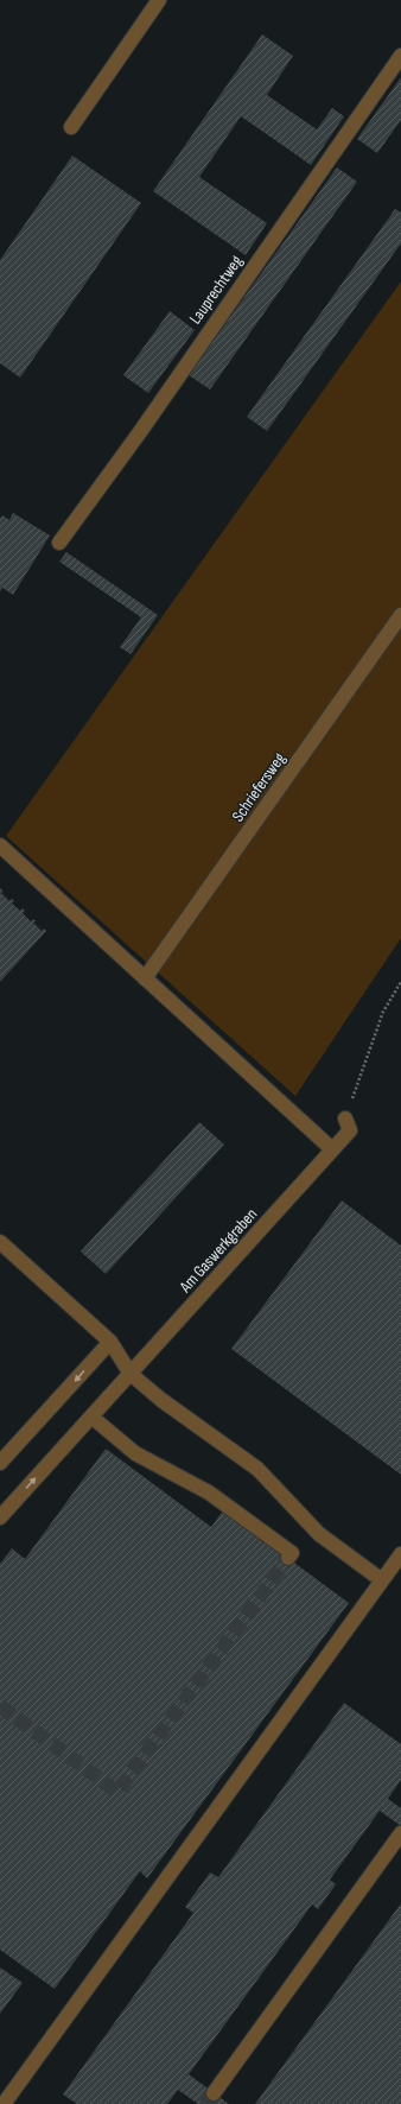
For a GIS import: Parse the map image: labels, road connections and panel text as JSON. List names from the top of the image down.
{
  "streets": {
    "street": ["Lauprechtweg", "Schriefersweg", "Am Gaswerkgraben"]
  }
}
